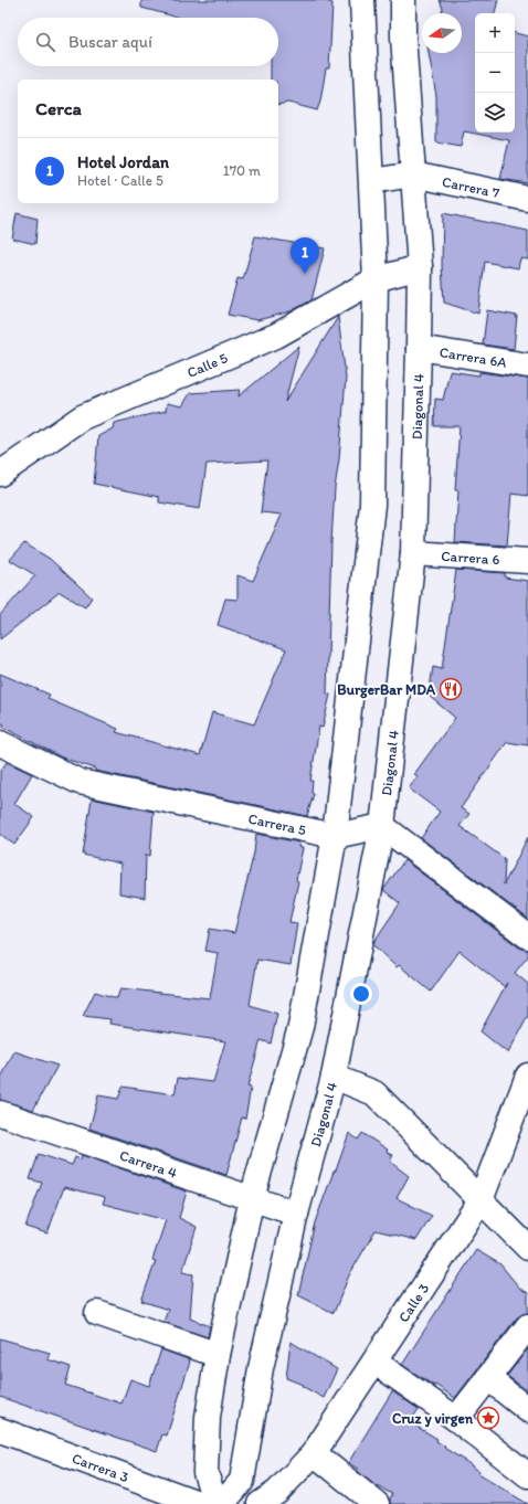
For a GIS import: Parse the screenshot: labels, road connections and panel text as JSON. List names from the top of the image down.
{
  "streets": {
    "street": [
      "Carrera 7",
      "Carrera 6A",
      "Calle 5",
      "Diagonal 4",
      "Carrera 6",
      "Carrera 5",
      "Carrera 4",
      "Calle 3",
      "Carrera 3"
    ]
  },
  "crossings": [
    ["Carrera 7", "Diagonal 4"],
    ["Carrera 6A", "Diagonal 4"],
    ["Calle 5", "Diagonal 4"],
    ["Diagonal 4", "Carrera 6"],
    ["Diagonal 4", "Carrera 5"],
    ["Diagonal 4", "Carrera 4"]
  ],
  "places": {
    "restaurant": ["BurgerBar MDA"],
    "place": ["Cruz y virgen"]
  },
  "north": "left",
  "page": {
    "map_buttons": ["+", "−"],
    "search": "Buscar aquí",
    "heading": "Cerca",
    "list": [
      {
        "mark": "1",
        "name": "Hotel Jordan",
        "note": "Hotel · Calle 5",
        "value": "170 m"
      }
    ],
    "pins": "1"
  }
}
